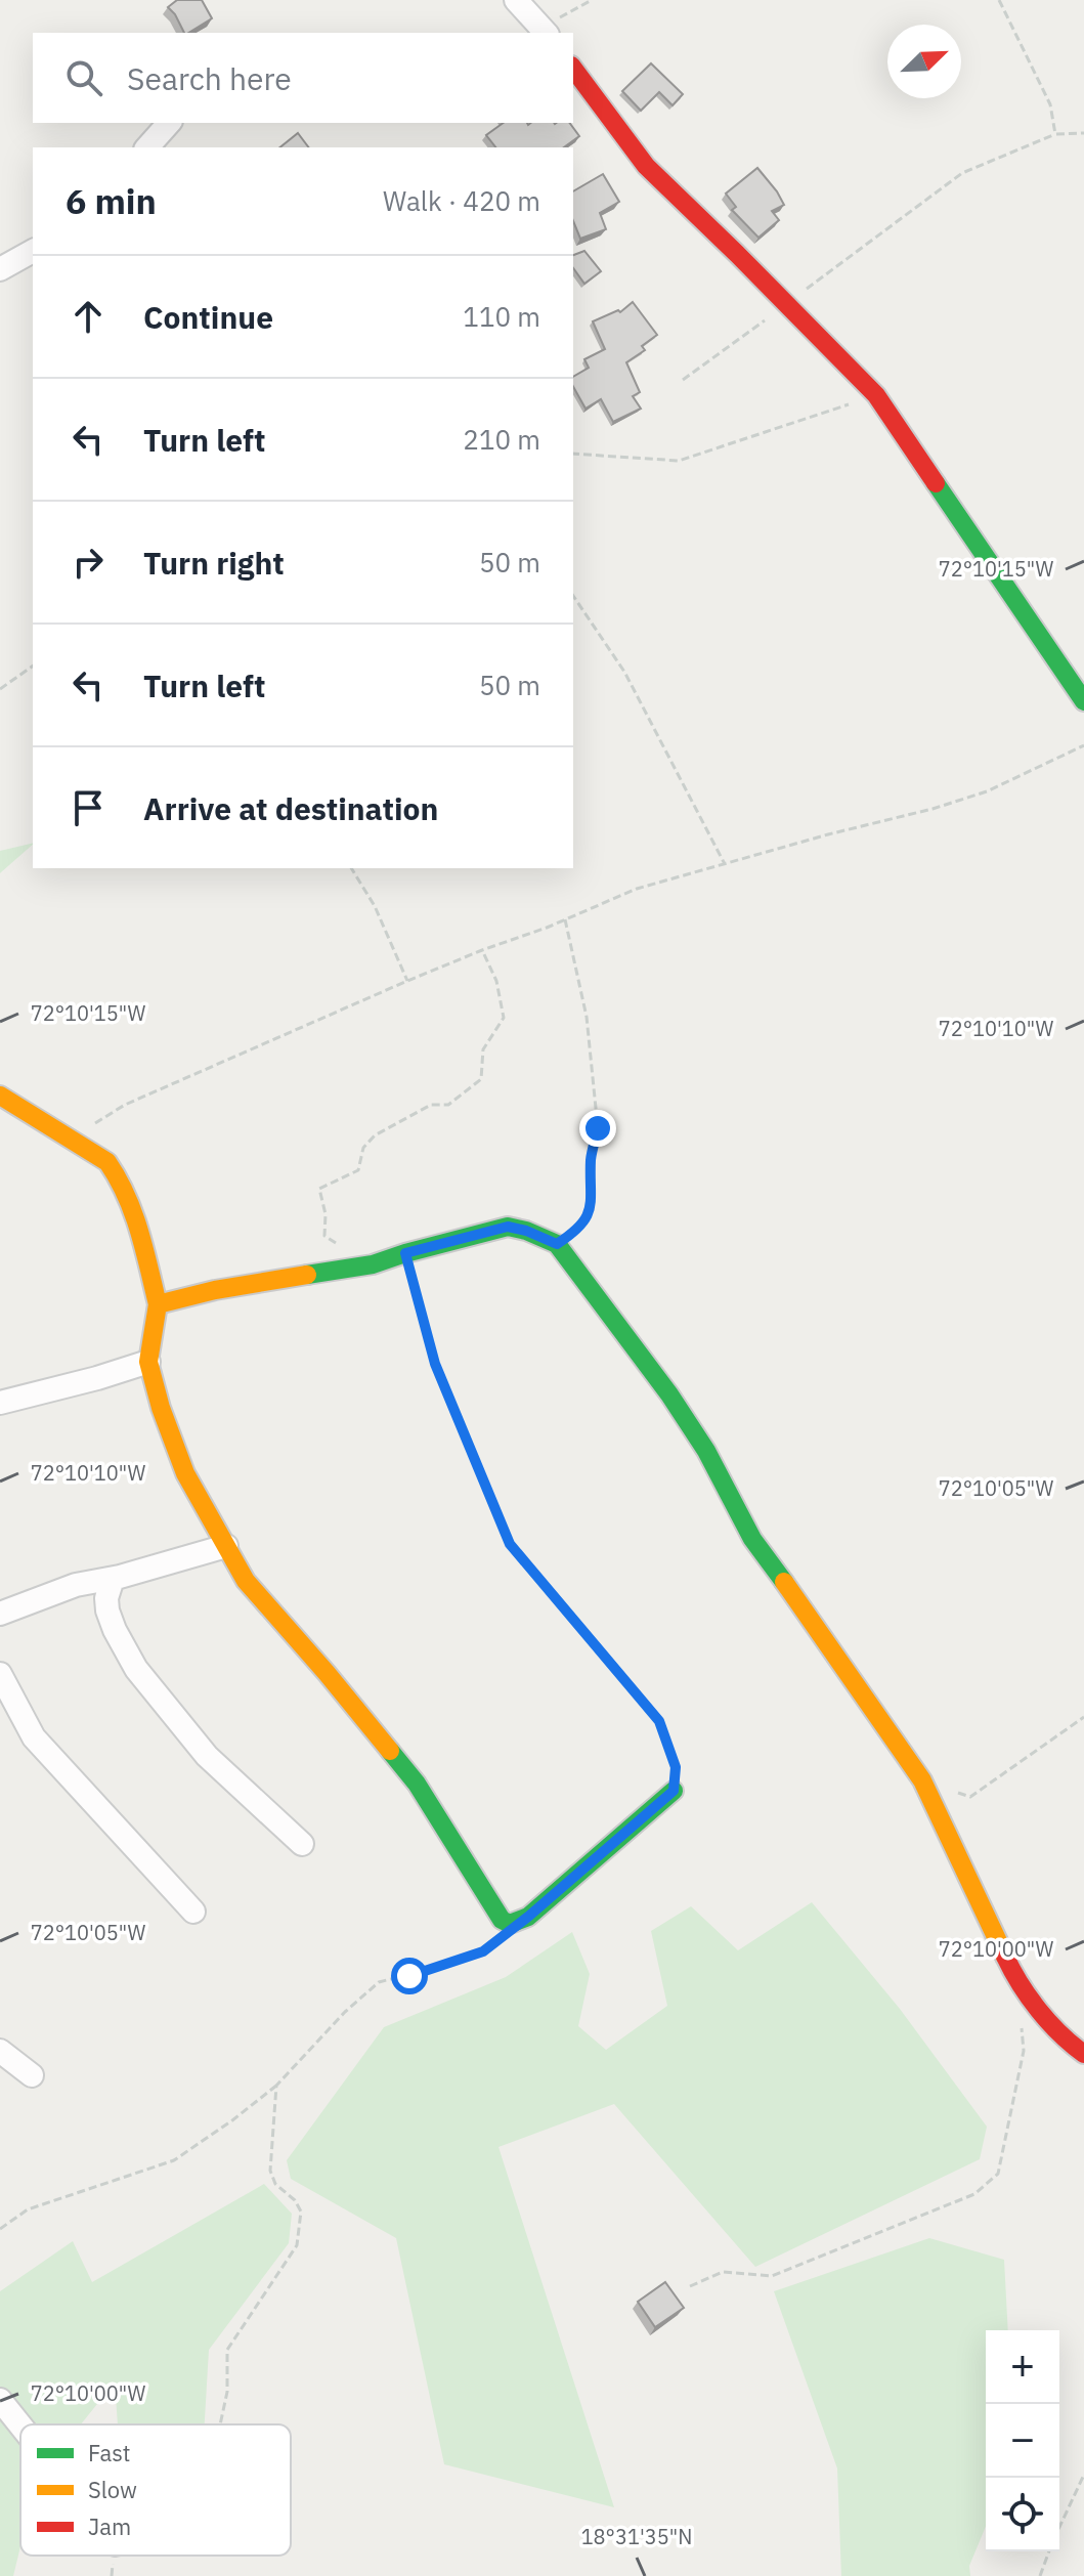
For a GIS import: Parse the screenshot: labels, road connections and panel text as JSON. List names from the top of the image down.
{
  "legend": ["Fast", "Slow", "Jam"],
  "north": "top right",
  "page": {
    "search": "Search here",
    "heading": ["6 min", "Walk · 420 m"],
    "list": [
      ["Continue", "110 m"],
      ["Turn left", "210 m"],
      ["Turn right", "50 m"],
      ["Turn left", "50 m"],
      "Arrive at destination"
    ],
    "map_buttons": ["+", "−"]
  },
  "coordinates": [
    "72°10'15\"W",
    "72°10'10\"W",
    "72°10'05\"W",
    "72°10'00\"W",
    "18°31'35\"N"
  ]
}
